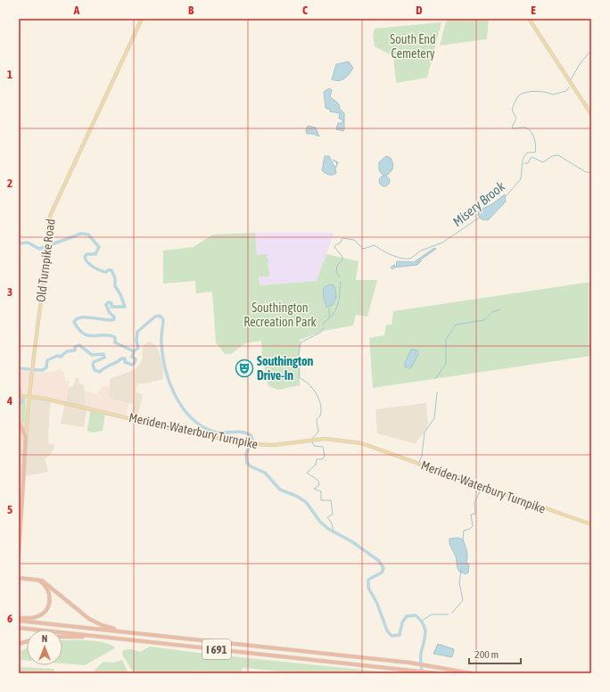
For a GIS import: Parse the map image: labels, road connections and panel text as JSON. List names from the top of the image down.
{
  "streets": {
    "highway": ["I 691"],
    "main road": ["Old Turnpike Road", "Meriden-Waterbury Turnpike"]
  },
  "crossings": [
    ["Old Turnpike Road", "Meriden-Waterbury Turnpike"]
  ],
  "water": ["Misery Brook"],
  "parks": ["South End Cemetery", "Southington Recreation Park"],
  "places": {
    "theatre": ["Southington Drive-In"]
  },
  "scale_bar": "200 m",
  "north": "top",
  "grid": {
    "columns": [
      "A",
      "B",
      "C",
      "D",
      "E"
    ],
    "rows": [
      "1",
      "2",
      "3",
      "4",
      "5",
      "6"
    ]
  }
}
